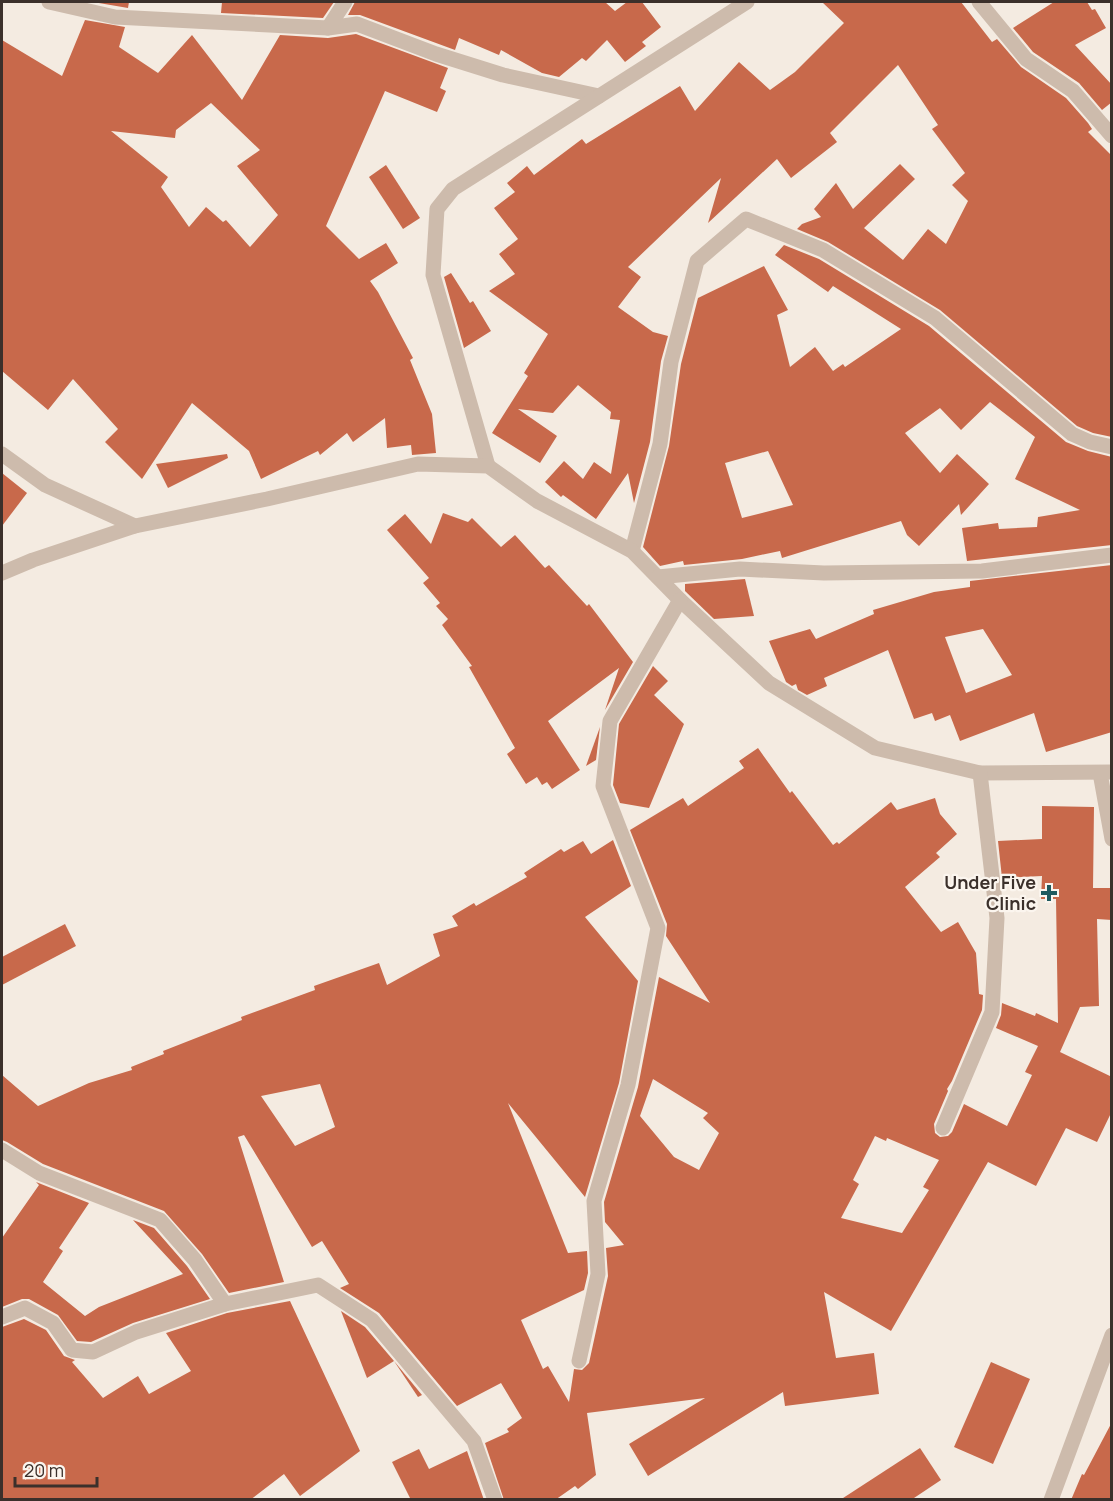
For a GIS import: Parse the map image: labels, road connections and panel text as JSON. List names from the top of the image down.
{
  "places": {
    "health": ["Under Five Clinic"]
  },
  "scale_bar": "20 m"
}
